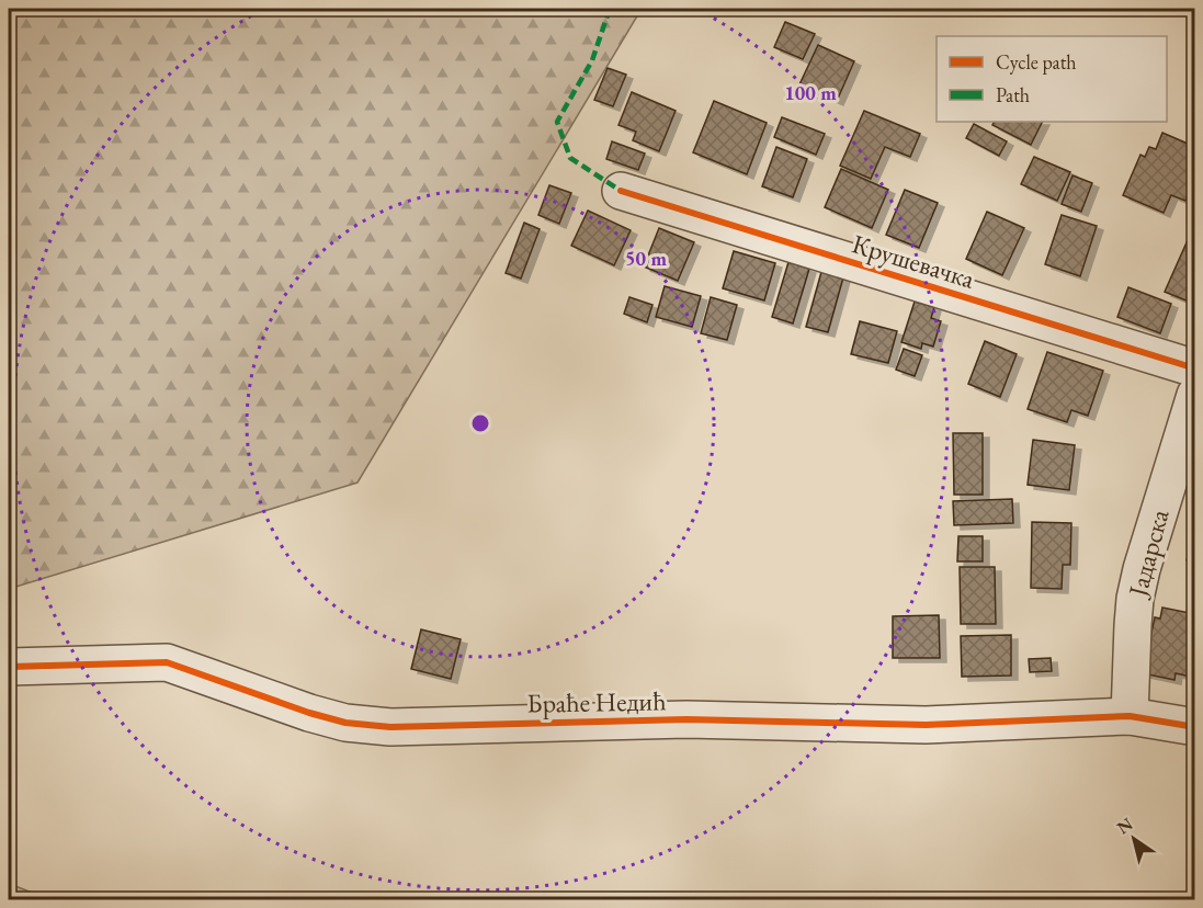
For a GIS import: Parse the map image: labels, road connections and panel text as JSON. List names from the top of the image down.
{
  "streets": {
    "street": ["Крушевачка", "Јадарска", "Браће Недић"]
  },
  "crossings": [
    ["Јадарска", "Браће Недић"]
  ],
  "legend": ["Cycle path", "Path"],
  "north": "top left",
  "rings": ["100 m", "50 m"]
}
